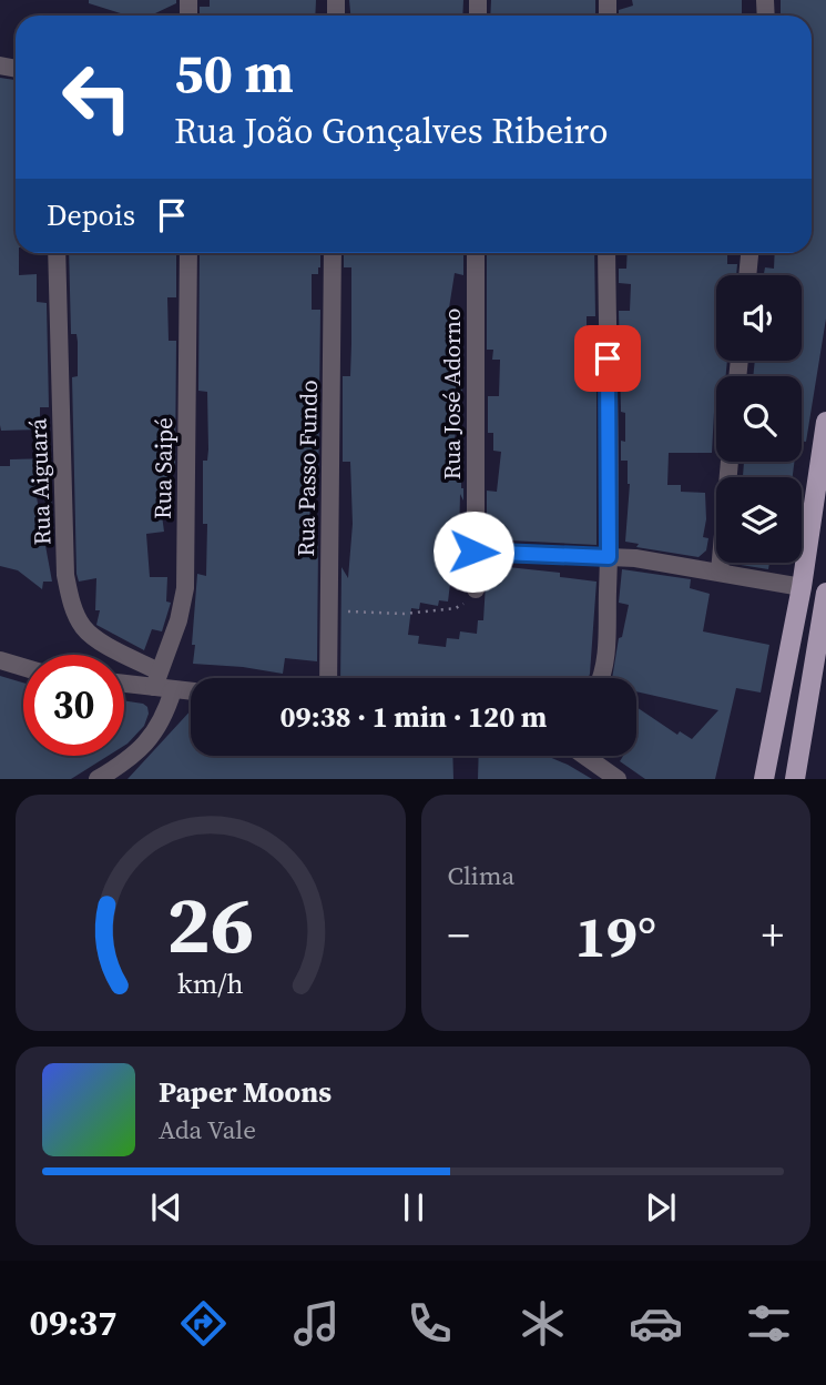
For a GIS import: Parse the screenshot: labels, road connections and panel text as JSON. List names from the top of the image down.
{
  "streets": {
    "street": [
      "Rua José Adorno",
      "Rua Saipé",
      "Rua Passo Fundo",
      "Rua Aiguará"
    ]
  },
  "crossings": [
    ["Rua Saipé", "Rua Aiguará"]
  ],
  "page": {
    "turn": ["50 m", "Rua João Gonçalves Ribeiro"],
    "then": "Depois",
    "limit": "30",
    "trip": "09:38 · 1 min · 120 m",
    "tile": "Clima",
    "heat": ["−", "19°", "+"],
    "song": ["Paper Moons", "Ada Vale"],
    "tabs": "09:37",
    "gauge": ["26", "km/h"]
  }
}
